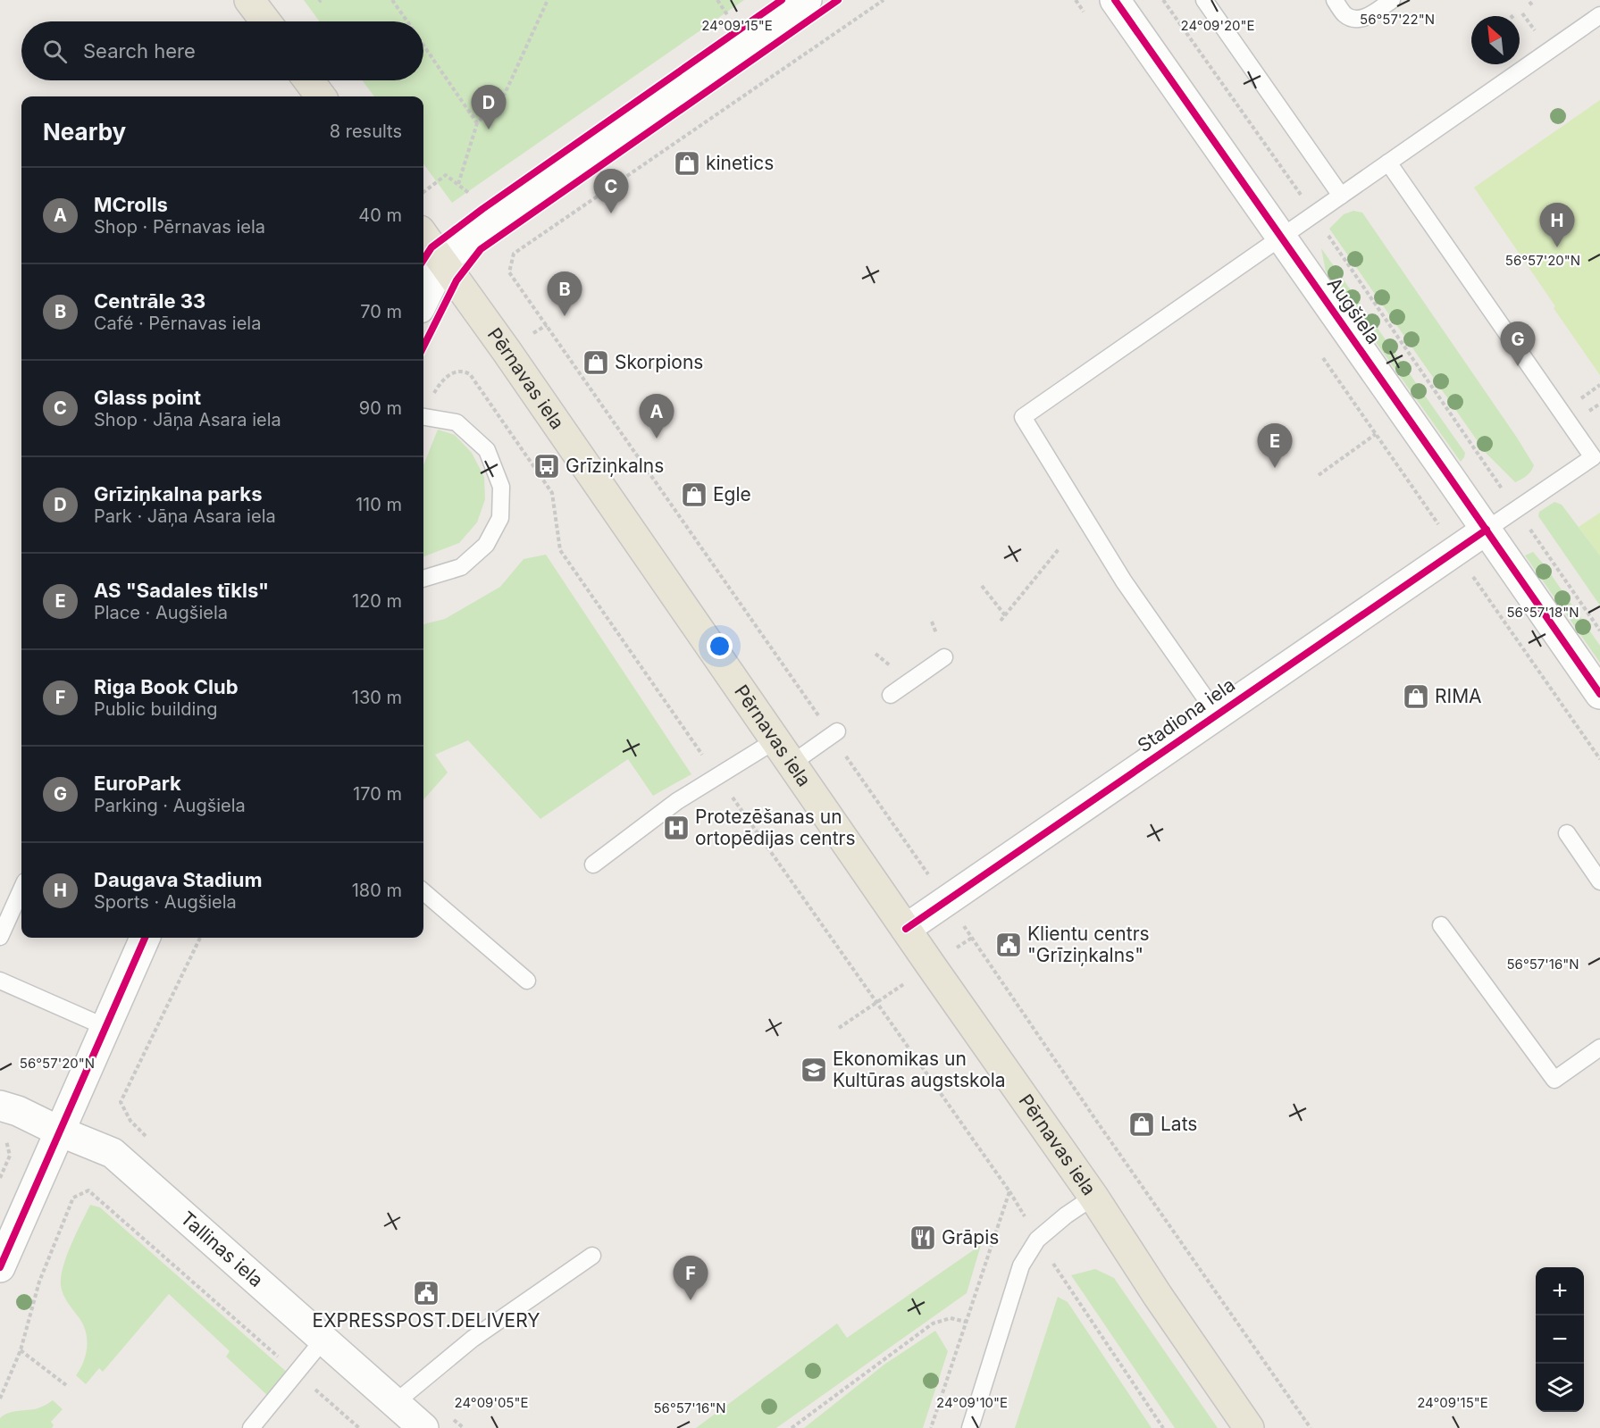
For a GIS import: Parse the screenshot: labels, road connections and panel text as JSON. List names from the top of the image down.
{
  "streets": {
    "main road": ["Pērnavas iela"],
    "street": ["Augšiela", "Stadiona iela", "Tallinas iela"]
  },
  "crossings": [
    ["Augšiela", "Stadiona iela"],
    ["Pērnavas iela", "Stadiona iela"]
  ],
  "places": {
    "shop": [
      "kinetics",
      "Skorpions",
      "Egle",
      "RIMA",
      "Lats"
    ],
    "bus stop": ["Grīziņkalns"],
    "hospital": ["Protezēšanas un ortopēdijas centrs"],
    "public building": ["Klientu centrs \"Grīziņkalns\"", "EXPRESSPOST.DELIVERY"],
    "school or university": ["Ekonomikas un Kultūras augstskola"],
    "restaurant": ["Grāpis"]
  },
  "north": "top left",
  "page": {
    "search": "Search here",
    "pins": [
      "D",
      "C",
      "H",
      "B",
      "G",
      "A",
      "E",
      "F"
    ],
    "heading": ["Nearby", "8 results"],
    "list": [
      {
        "mark": "A",
        "name": "MCrolls",
        "note": "Shop · Pērnavas iela",
        "value": "40 m"
      },
      {
        "mark": "B",
        "name": "Centrāle 33",
        "note": "Café · Pērnavas iela",
        "value": "70 m"
      },
      {
        "mark": "C",
        "name": "Glass point",
        "note": "Shop · Jāņa Asara iela",
        "value": "90 m"
      },
      {
        "mark": "D",
        "name": "Grīziņkalna parks",
        "note": "Park · Jāņa Asara iela",
        "value": "110 m"
      },
      {
        "mark": "E",
        "name": "AS \"Sadales tīkls\"",
        "note": "Place · Augšiela",
        "value": "120 m"
      },
      {
        "mark": "F",
        "name": "Riga Book Club",
        "note": "Public building",
        "value": "130 m"
      },
      {
        "mark": "G",
        "name": "EuroPark",
        "note": "Parking · Augšiela",
        "value": "170 m"
      },
      {
        "mark": "H",
        "name": "Daugava Stadium",
        "note": "Sports · Augšiela",
        "value": "180 m"
      }
    ],
    "map_buttons": ["+", "−"]
  },
  "coordinates": [
    "56°57'22\"N",
    "24°09'15\"E",
    "24°09'20\"E",
    "56°57'20\"N",
    "56°57'18\"N",
    "56°57'16\"N",
    "24°09'05\"E",
    "24°09'10\"E"
  ]
}
